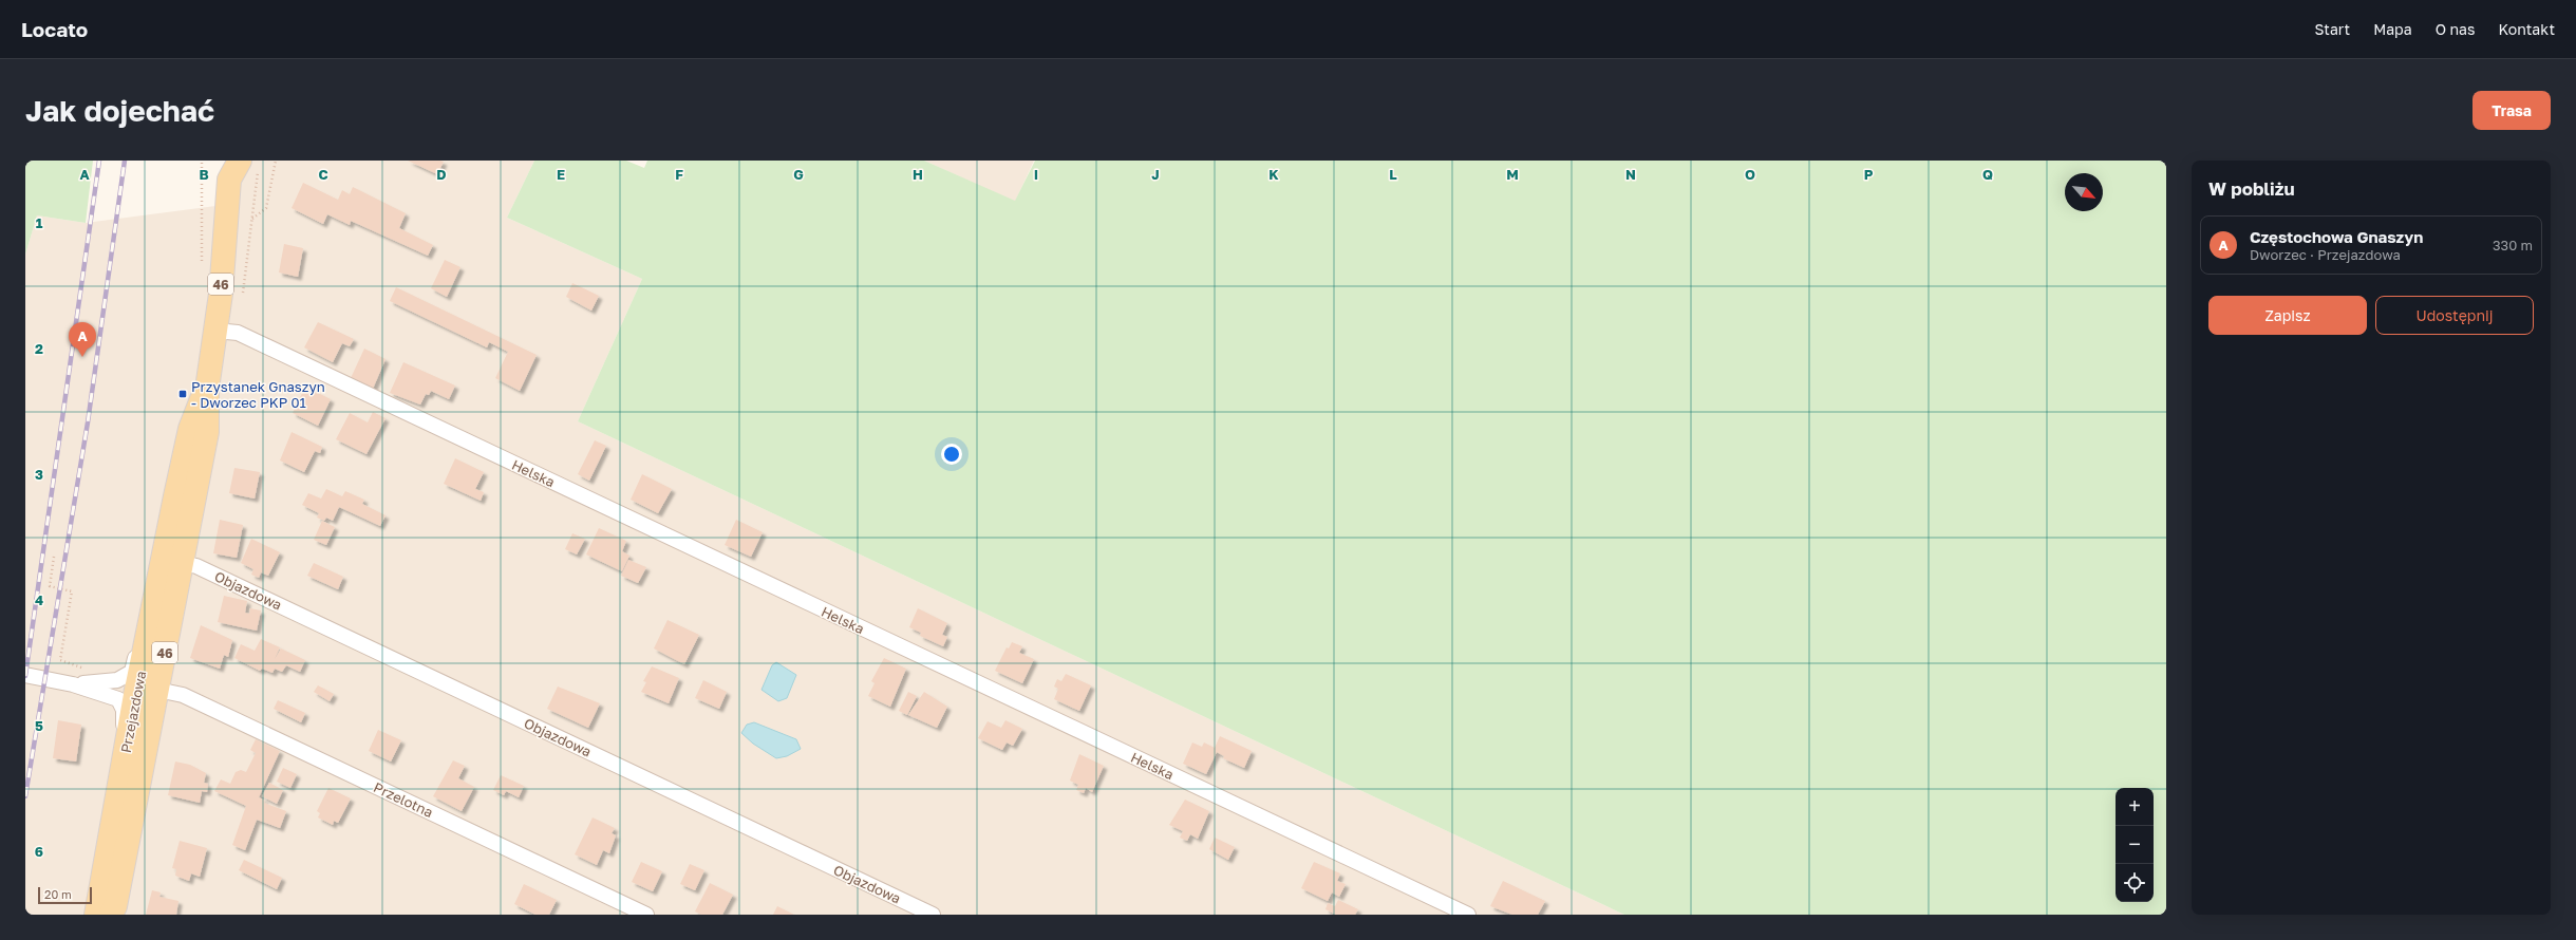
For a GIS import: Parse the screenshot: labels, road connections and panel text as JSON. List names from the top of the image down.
{
  "streets": {
    "main road": ["46", "Przejazdowa"],
    "street": ["Helska", "Objazdowa", "Przelotna"]
  },
  "crossings": [
    ["Helska", "Przejazdowa"],
    ["Objazdowa", "Przejazdowa"],
    ["Przejazdowa", "Przelotna"]
  ],
  "places": {
    "transit": ["Przystanek Gnaszyn - Dworzec PKP 01"]
  },
  "scale_bar": "20 m",
  "north": "bottom right",
  "page": {
    "header": "Locato",
    "nav": [
      "Start",
      "Mapa",
      "O nas",
      "Kontakt"
    ],
    "buttons": [
      "Trasa",
      ["Zapisz", "Udostępnij"]
    ],
    "title": "Jak dojechać",
    "heading": "W pobliżu",
    "list": [
      {
        "mark": "A",
        "name": "Częstochowa Gnaszyn",
        "note": "Dworzec · Przejazdowa",
        "value": "330 m"
      }
    ],
    "pins": "A",
    "map_buttons": ["+", "−"],
    "scale": "20 m"
  },
  "grid": {
    "columns": [
      "A",
      "B",
      "C",
      "D",
      "E",
      "F",
      "G",
      "H",
      "I",
      "J",
      "K",
      "L",
      "M",
      "N",
      "O",
      "P",
      "Q"
    ],
    "rows": [
      "1",
      "2",
      "3",
      "4",
      "5",
      "6"
    ]
  }
}
